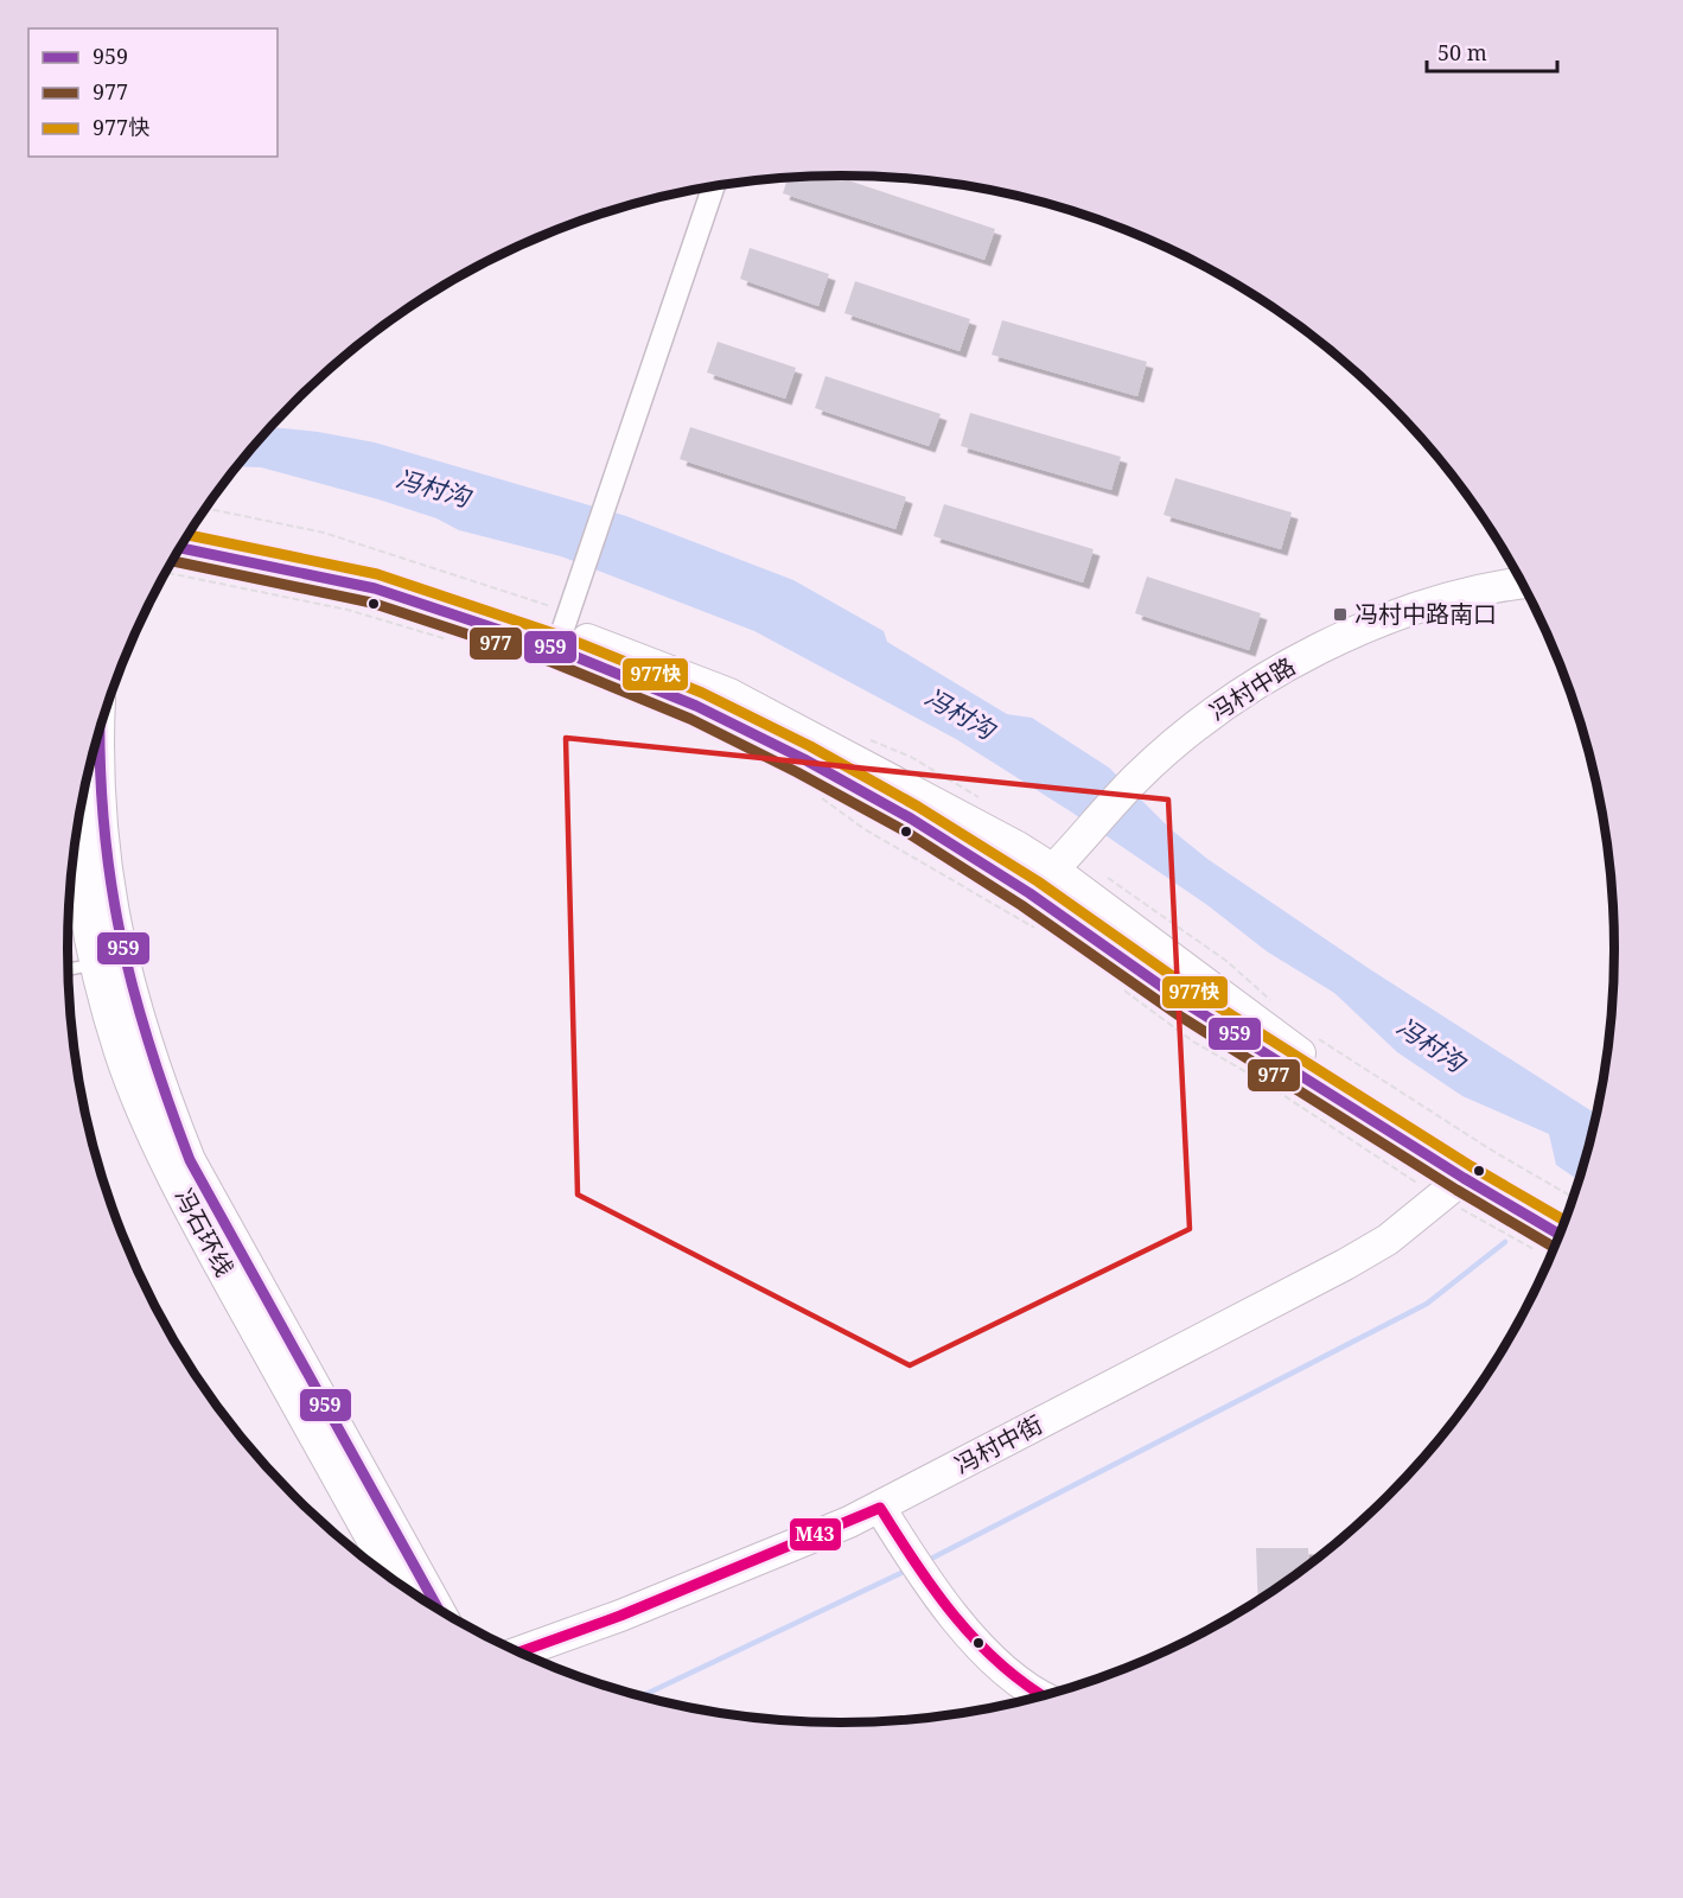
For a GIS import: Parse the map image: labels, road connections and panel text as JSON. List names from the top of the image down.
{
  "streets": {
    "main road": ["冯村中路", "冯石环线", "冯村中街"]
  },
  "water": ["冯村沟"],
  "places": {
    "transit": ["冯村中路南口"]
  },
  "lines": [
    "transit line 977快",
    "transit line 959",
    "transit line 977",
    "transit line M43"
  ],
  "legend": ["959", "977", "977快"],
  "scale_bar": "50 m"
}
